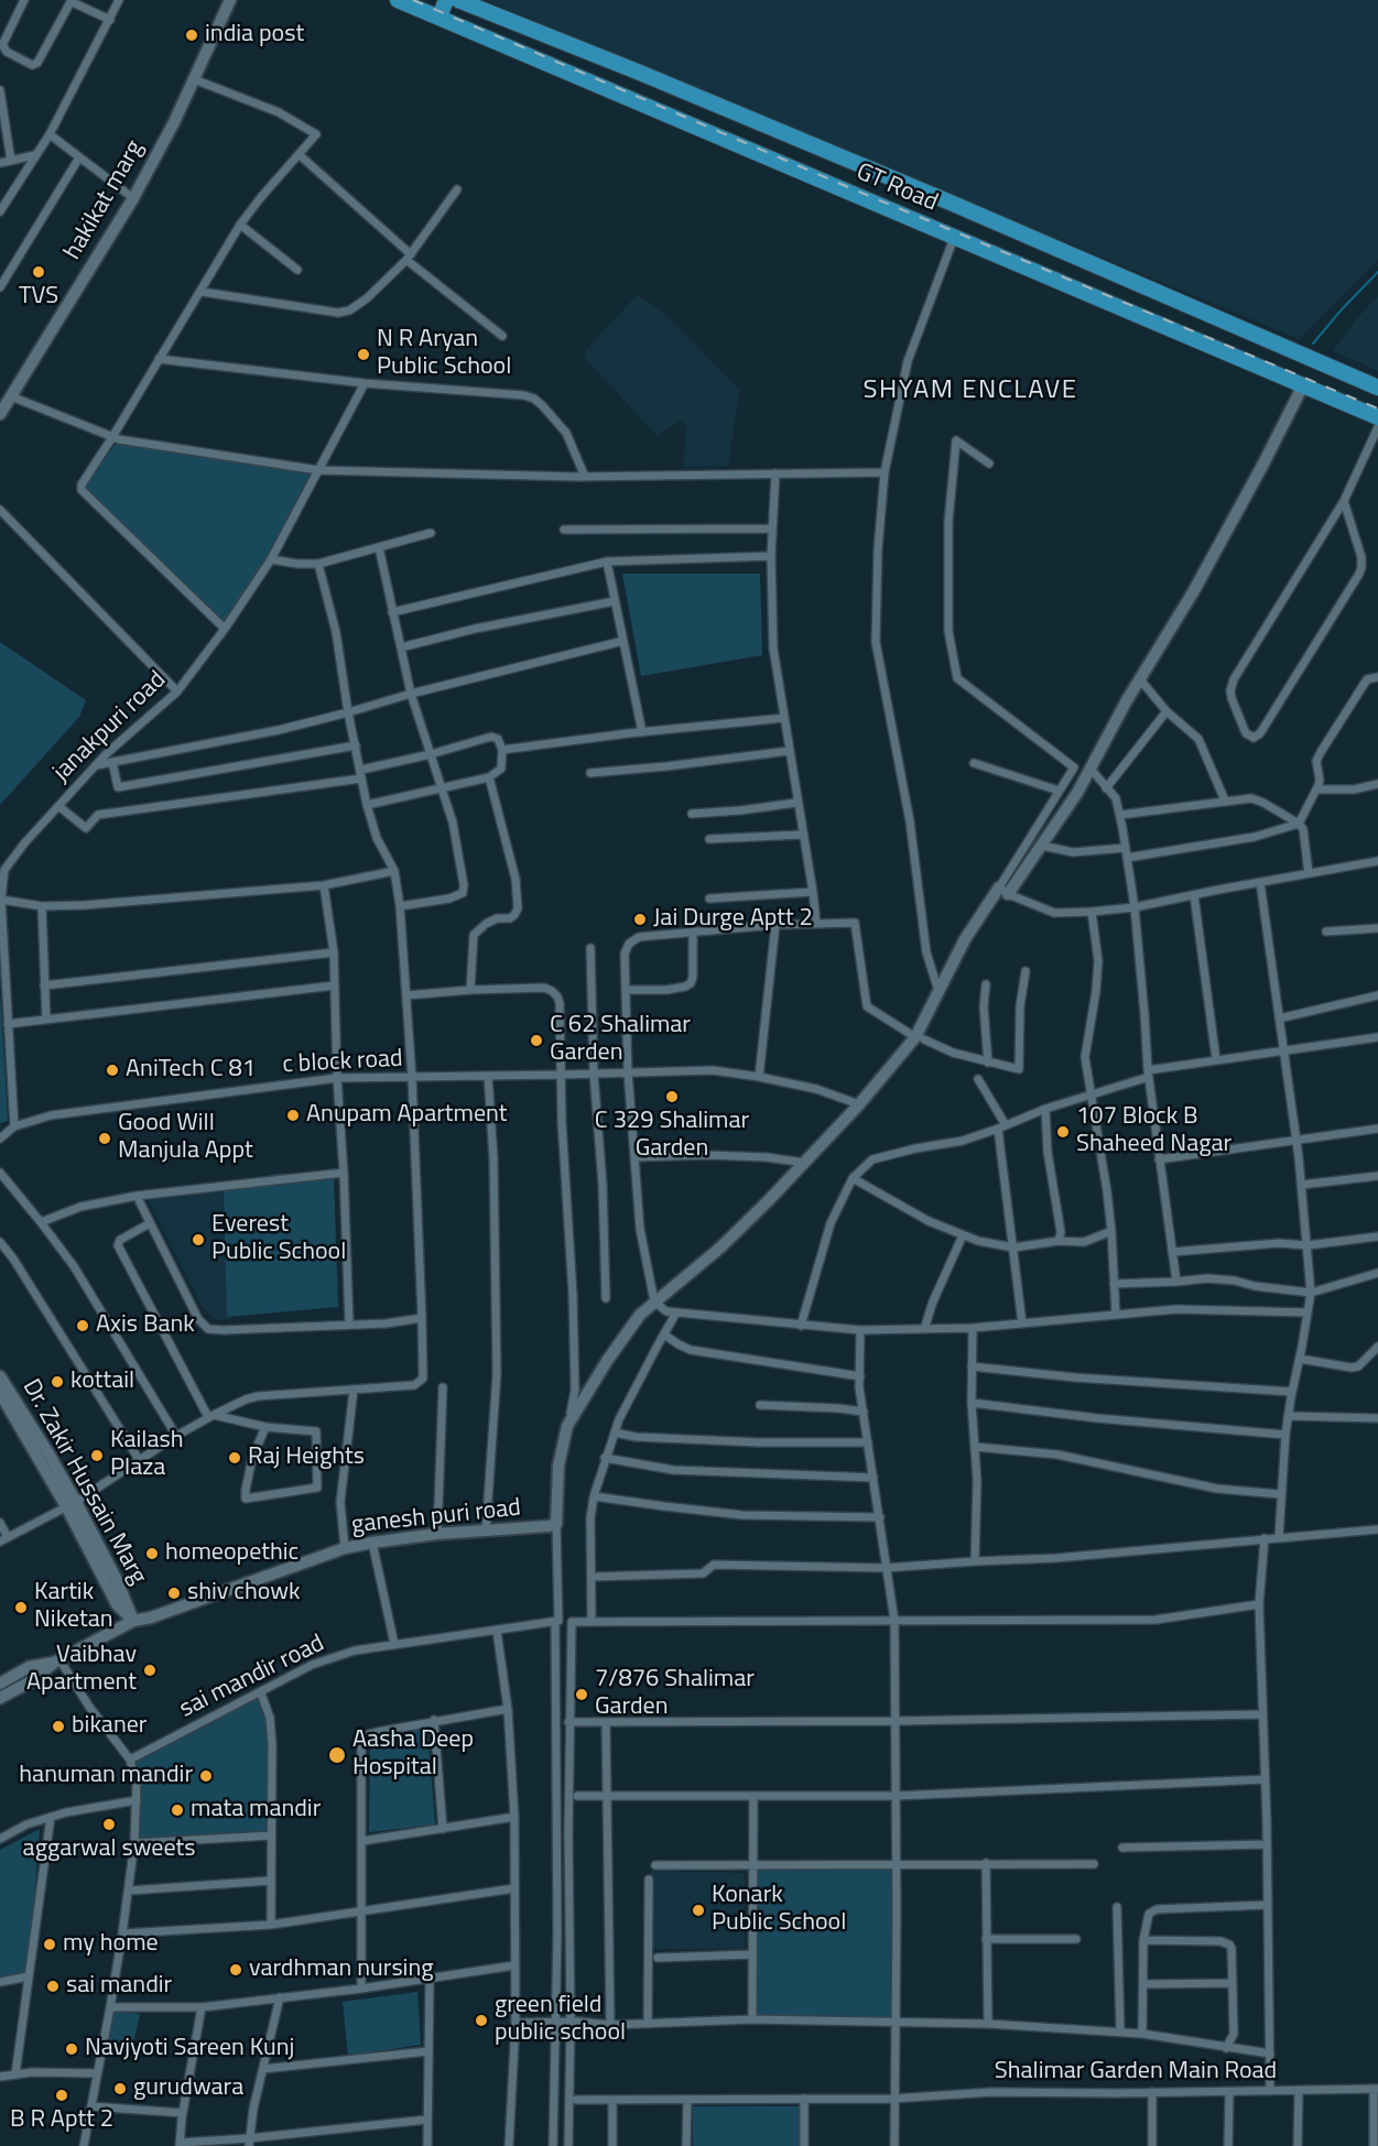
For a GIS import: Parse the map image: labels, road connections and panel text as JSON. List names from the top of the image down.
{
  "streets": {
    "highway": ["GT Road"],
    "street": [
      "hakikat marg",
      "janakpuri road",
      "c block road",
      "Dr. Zakir Hussain Marg",
      "ganesh puri road",
      "sai mandir road",
      "Shalimar Garden Main Road"
    ]
  },
  "crossings": [
    ["janakpuri road", "c block road"],
    ["Dr. Zakir Hussain Marg", "ganesh puri road"]
  ],
  "districts": ["SHYAM ENCLAVE"],
  "places": [
    "india post",
    "TVS",
    "N R Aryan Public School",
    "Jai Durge Aptt 2",
    "C 62 Shalimar Garden",
    "AniTech C 81",
    "C 329 Shalimar Garden",
    "Anupam Apartment",
    "107 Block B Shaheed Nagar",
    "Good Will Manjula Appt",
    "Everest Public School",
    "Axis Bank",
    "kottail",
    "Kailash Plaza",
    "Raj Heights",
    "homeopethic",
    "shiv chowk",
    "Kartik Niketan",
    "Vaibhav Apartment",
    "7/876 Shalimar Garden",
    "bikaner",
    "Aasha Deep Hospital",
    "hanuman mandir",
    "mata mandir",
    "aggarwal sweets",
    "Konark Public School",
    "my home",
    "vardhman nursing",
    "sai mandir",
    "green field public school",
    "Navjyoti Sareen Kunj",
    "gurudwara",
    "B R Aptt 2"
  ]
}
